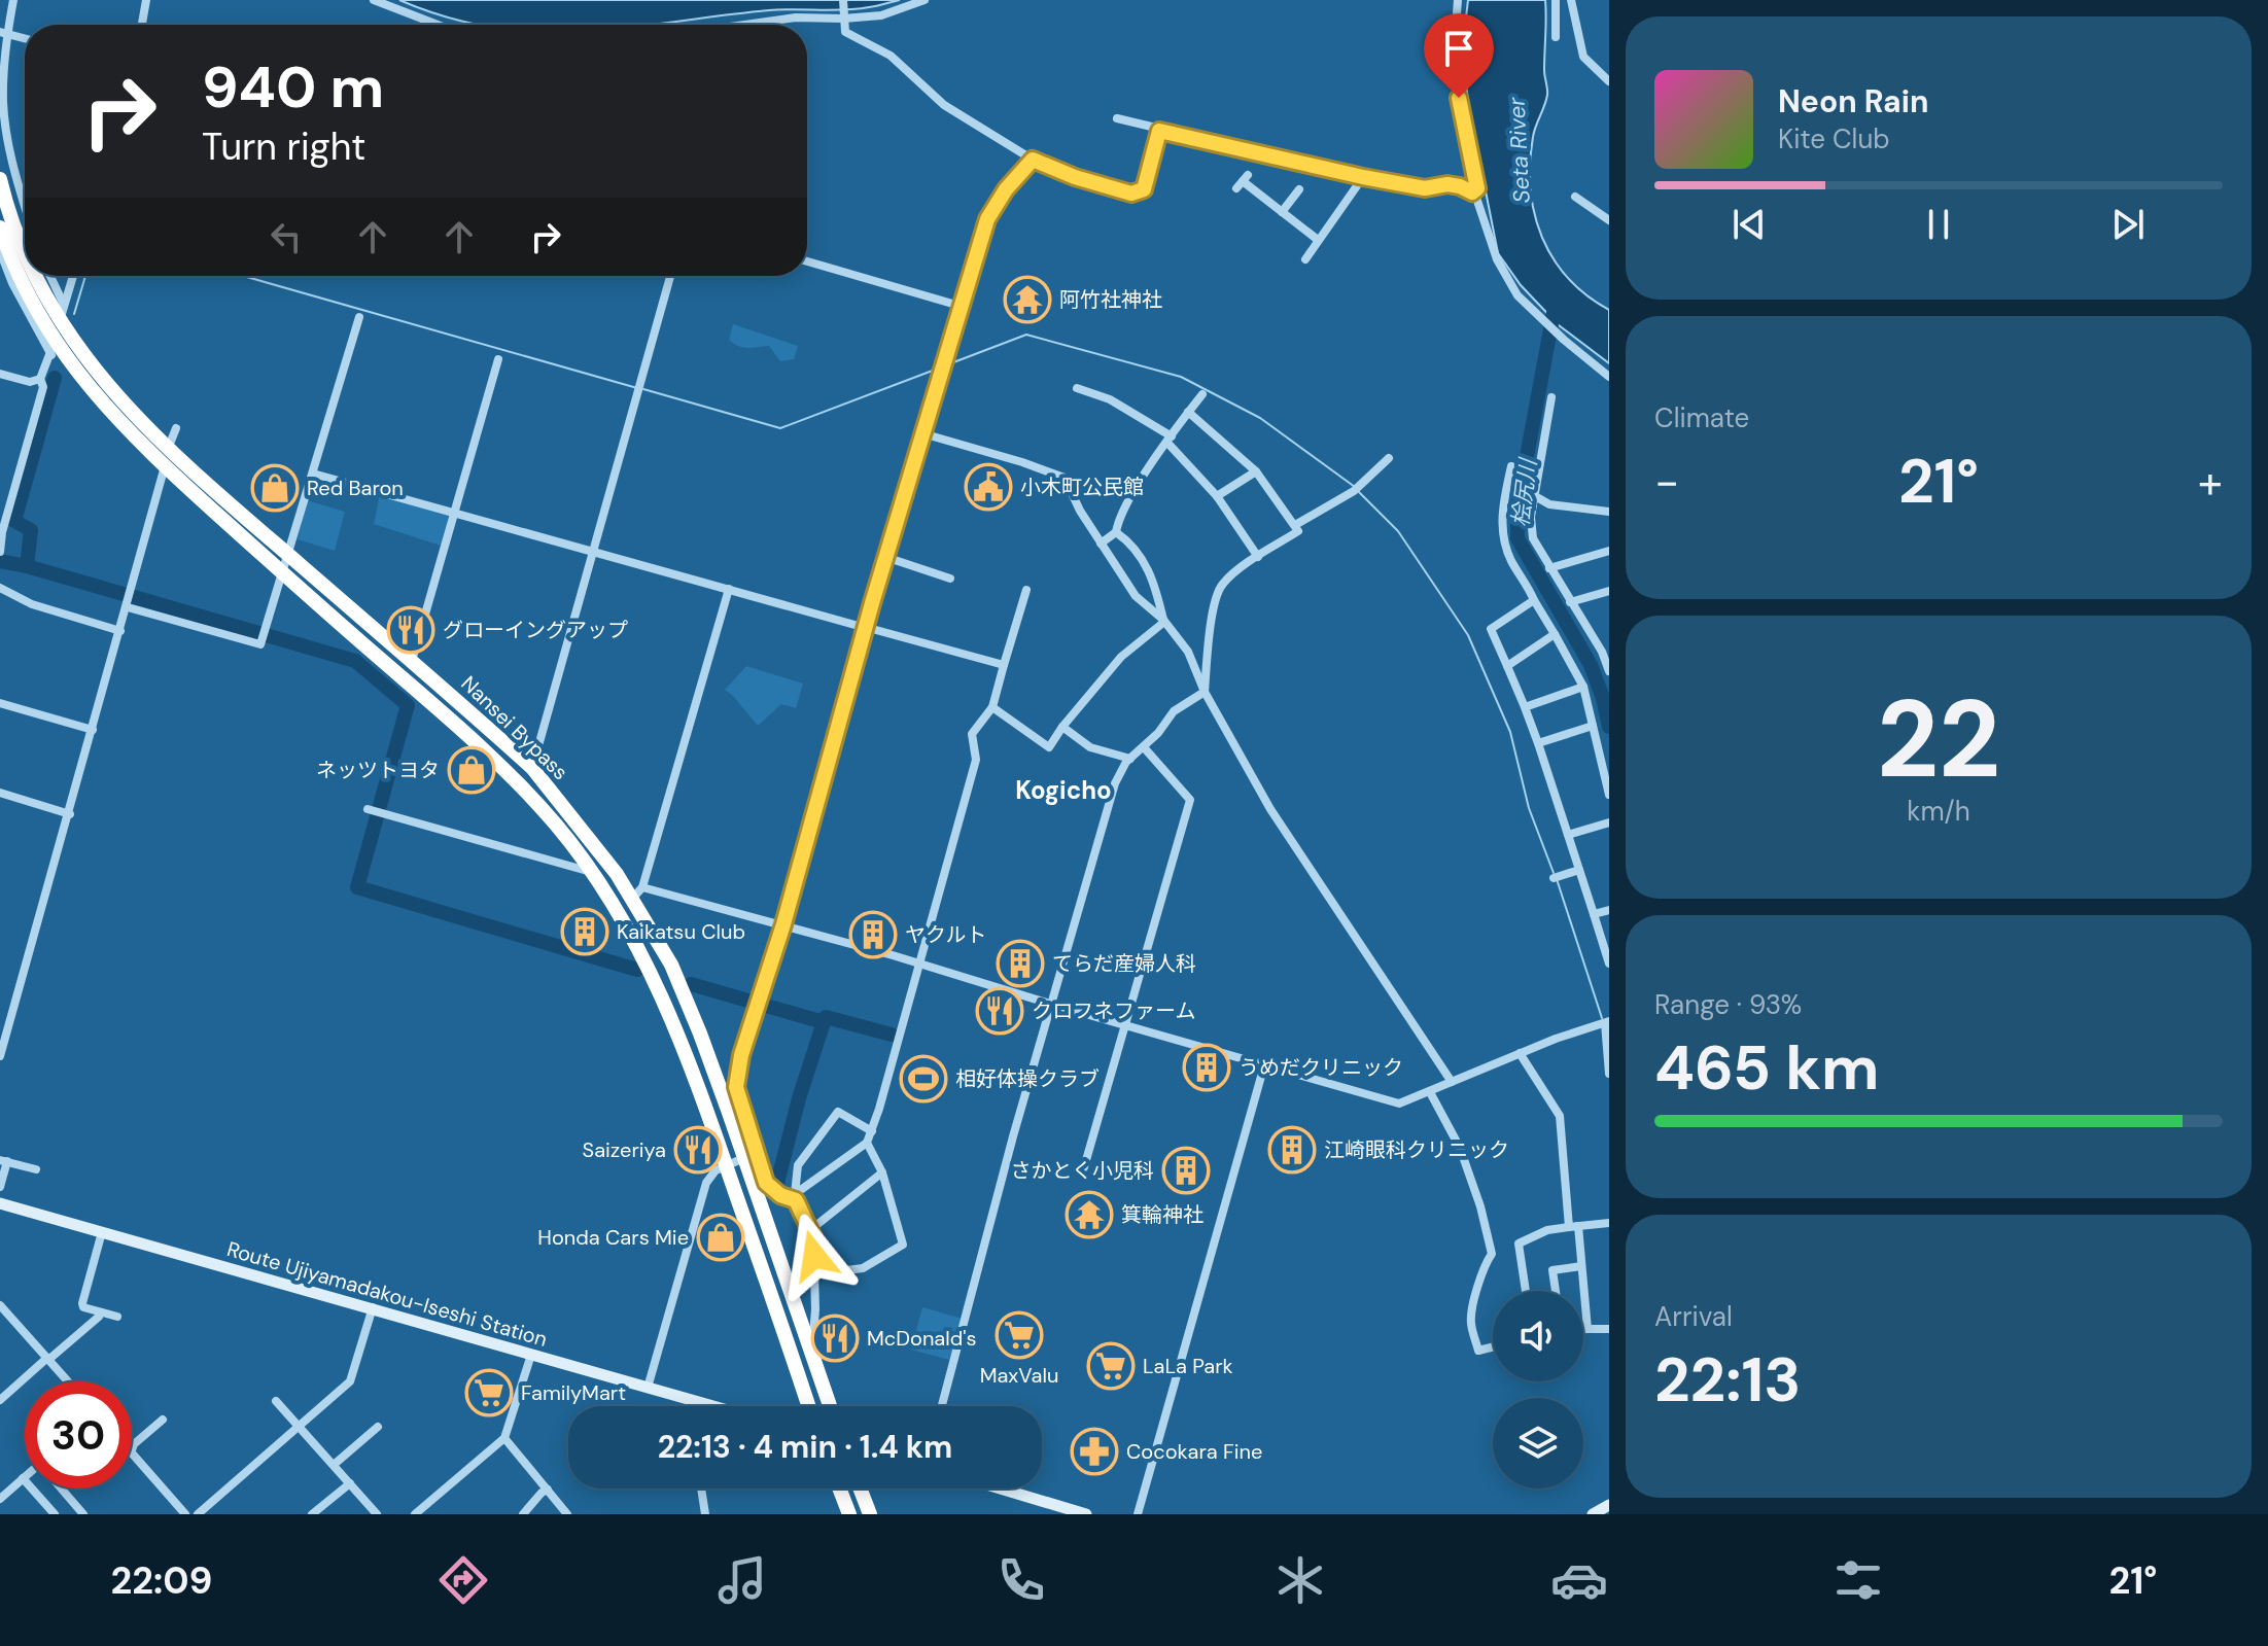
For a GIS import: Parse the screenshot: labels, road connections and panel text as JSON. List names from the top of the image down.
{
  "streets": {
    "highway": ["Nansei Bypass"],
    "main road": ["Route Ujiyamadakou-Iseshi Station"]
  },
  "districts": ["Kogicho"],
  "water": ["Seta River", "桧尻川"],
  "places": {
    "temple": ["阿竹社神社", "箕輪神社"],
    "public building": ["小木町公民館"],
    "shop": ["Red Baron", "ネッツトヨタ", "Honda Cars Mie"],
    "restaurant": [
      "グローイングアップ",
      "クロフネファーム",
      "Saizeriya",
      "McDonald's"
    ],
    "building": [
      "Kaikatsu Club",
      "ヤクルト",
      "てらだ産婦人科",
      "うめだクリニック",
      "江崎眼科クリニック",
      "さかとく小児科"
    ],
    "sports": ["相好体操クラブ"],
    "supermarket": ["MaxValu", "LaLa Park", "FamilyMart"],
    "pharmacy": ["Cocokara Fine"]
  },
  "page": {
    "turn": ["940 m", "Turn right"],
    "song": ["Neon Rain", "Kite Club"],
    "tile": [
      "Climate",
      ["22", "km/h"],
      ["Range · 93%", "465 km"],
      ["Arrival", "22:13"]
    ],
    "heat": ["−", "21°", "+"],
    "limit": "30",
    "trip": "22:13 · 4 min · 1.4 km",
    "tabs": ["22:09", "21°"]
  }
}
